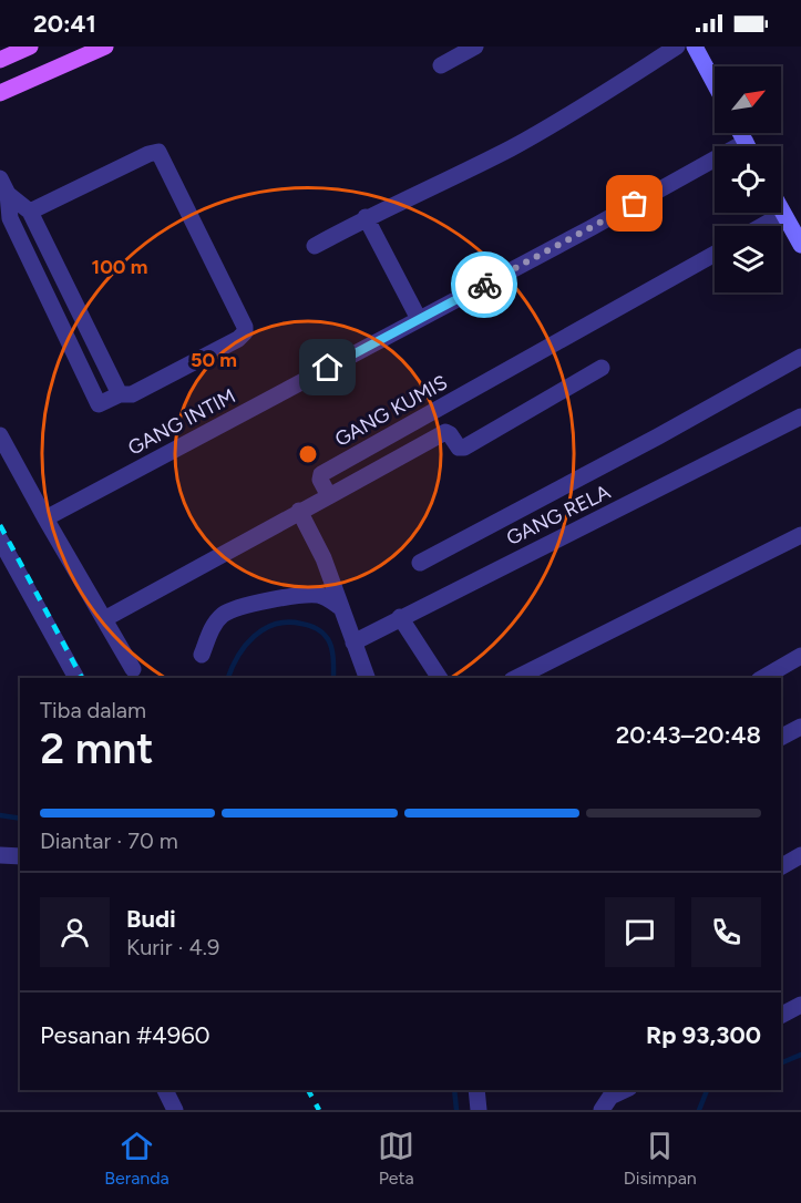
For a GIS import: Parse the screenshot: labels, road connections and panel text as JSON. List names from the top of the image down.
{
  "streets": {
    "street": ["GANG KUMIS", "GANG INTIM", "GANG RELA"]
  },
  "north": "top right",
  "page": {
    "status": "20:41",
    "heading": ["2 mnt", "Tiba dalam", "20:43–20:48"],
    "panel": [
      "Budi",
      "Kurir · 4.9",
      "Pesanan #4960",
      "Rp 93,300"
    ],
    "bar": "Diantar · 70 m",
    "tabs": ["Beranda", "Peta", "Disimpan"]
  },
  "rings": ["100 m", "50 m"]
}
